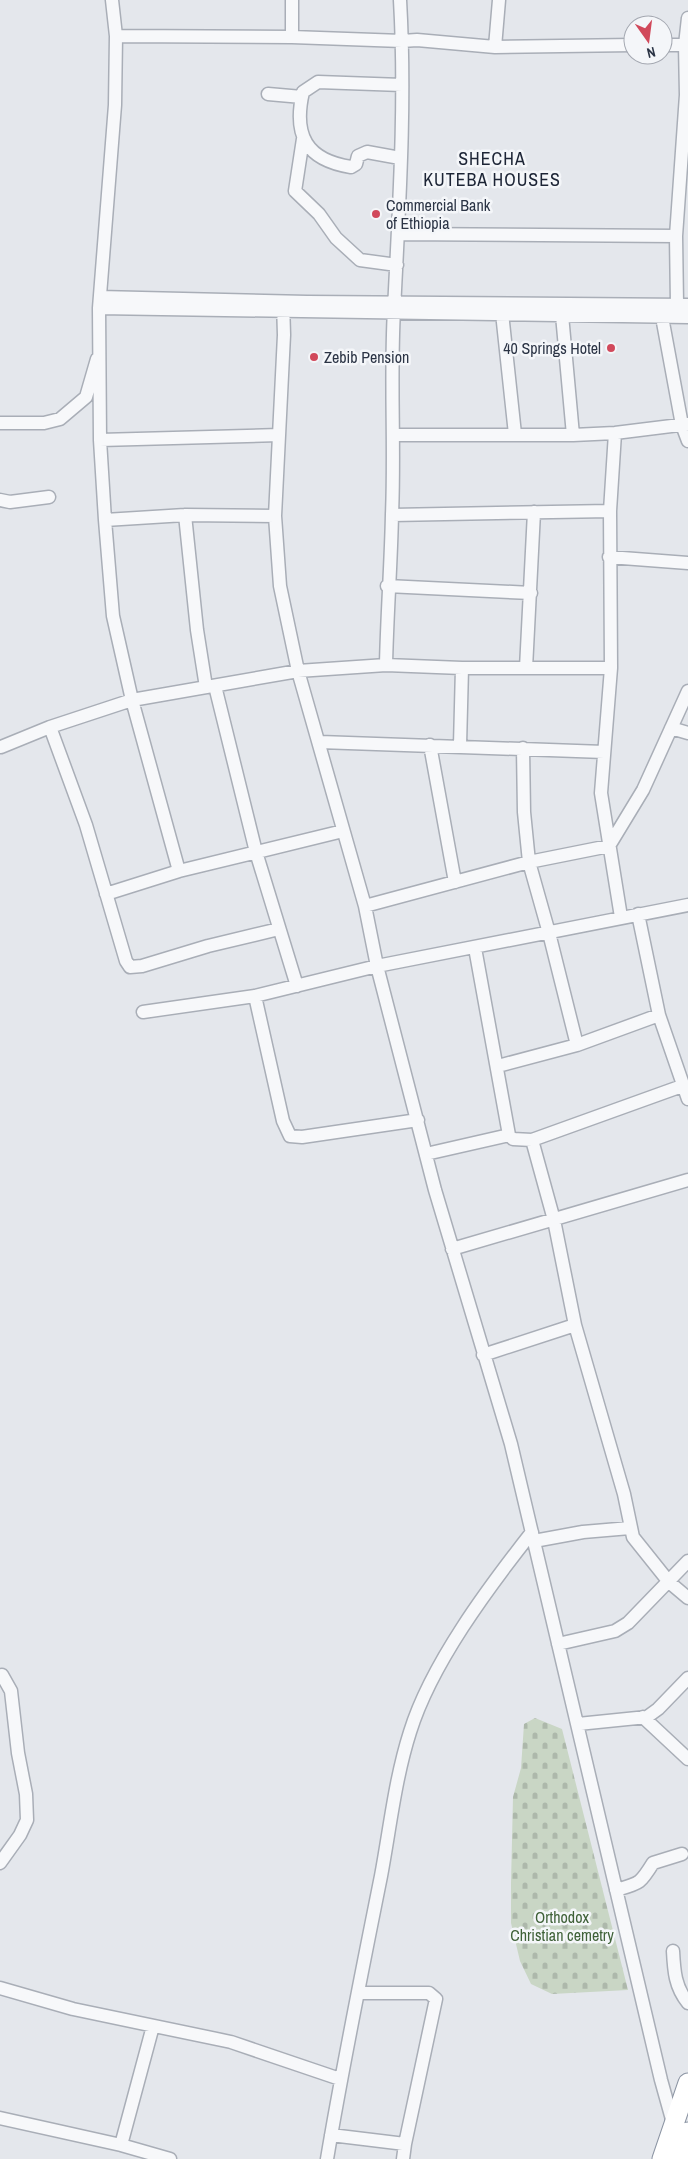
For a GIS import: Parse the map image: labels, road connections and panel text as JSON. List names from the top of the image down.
{
  "districts": ["SHECHA KUTEBA HOUSES"],
  "parks": ["Orthodox Christian cemetry"],
  "places": ["Commercial Bank of Ethiopia", "40 Springs Hotel", "Zebib Pension"],
  "north": "bottom"
}
